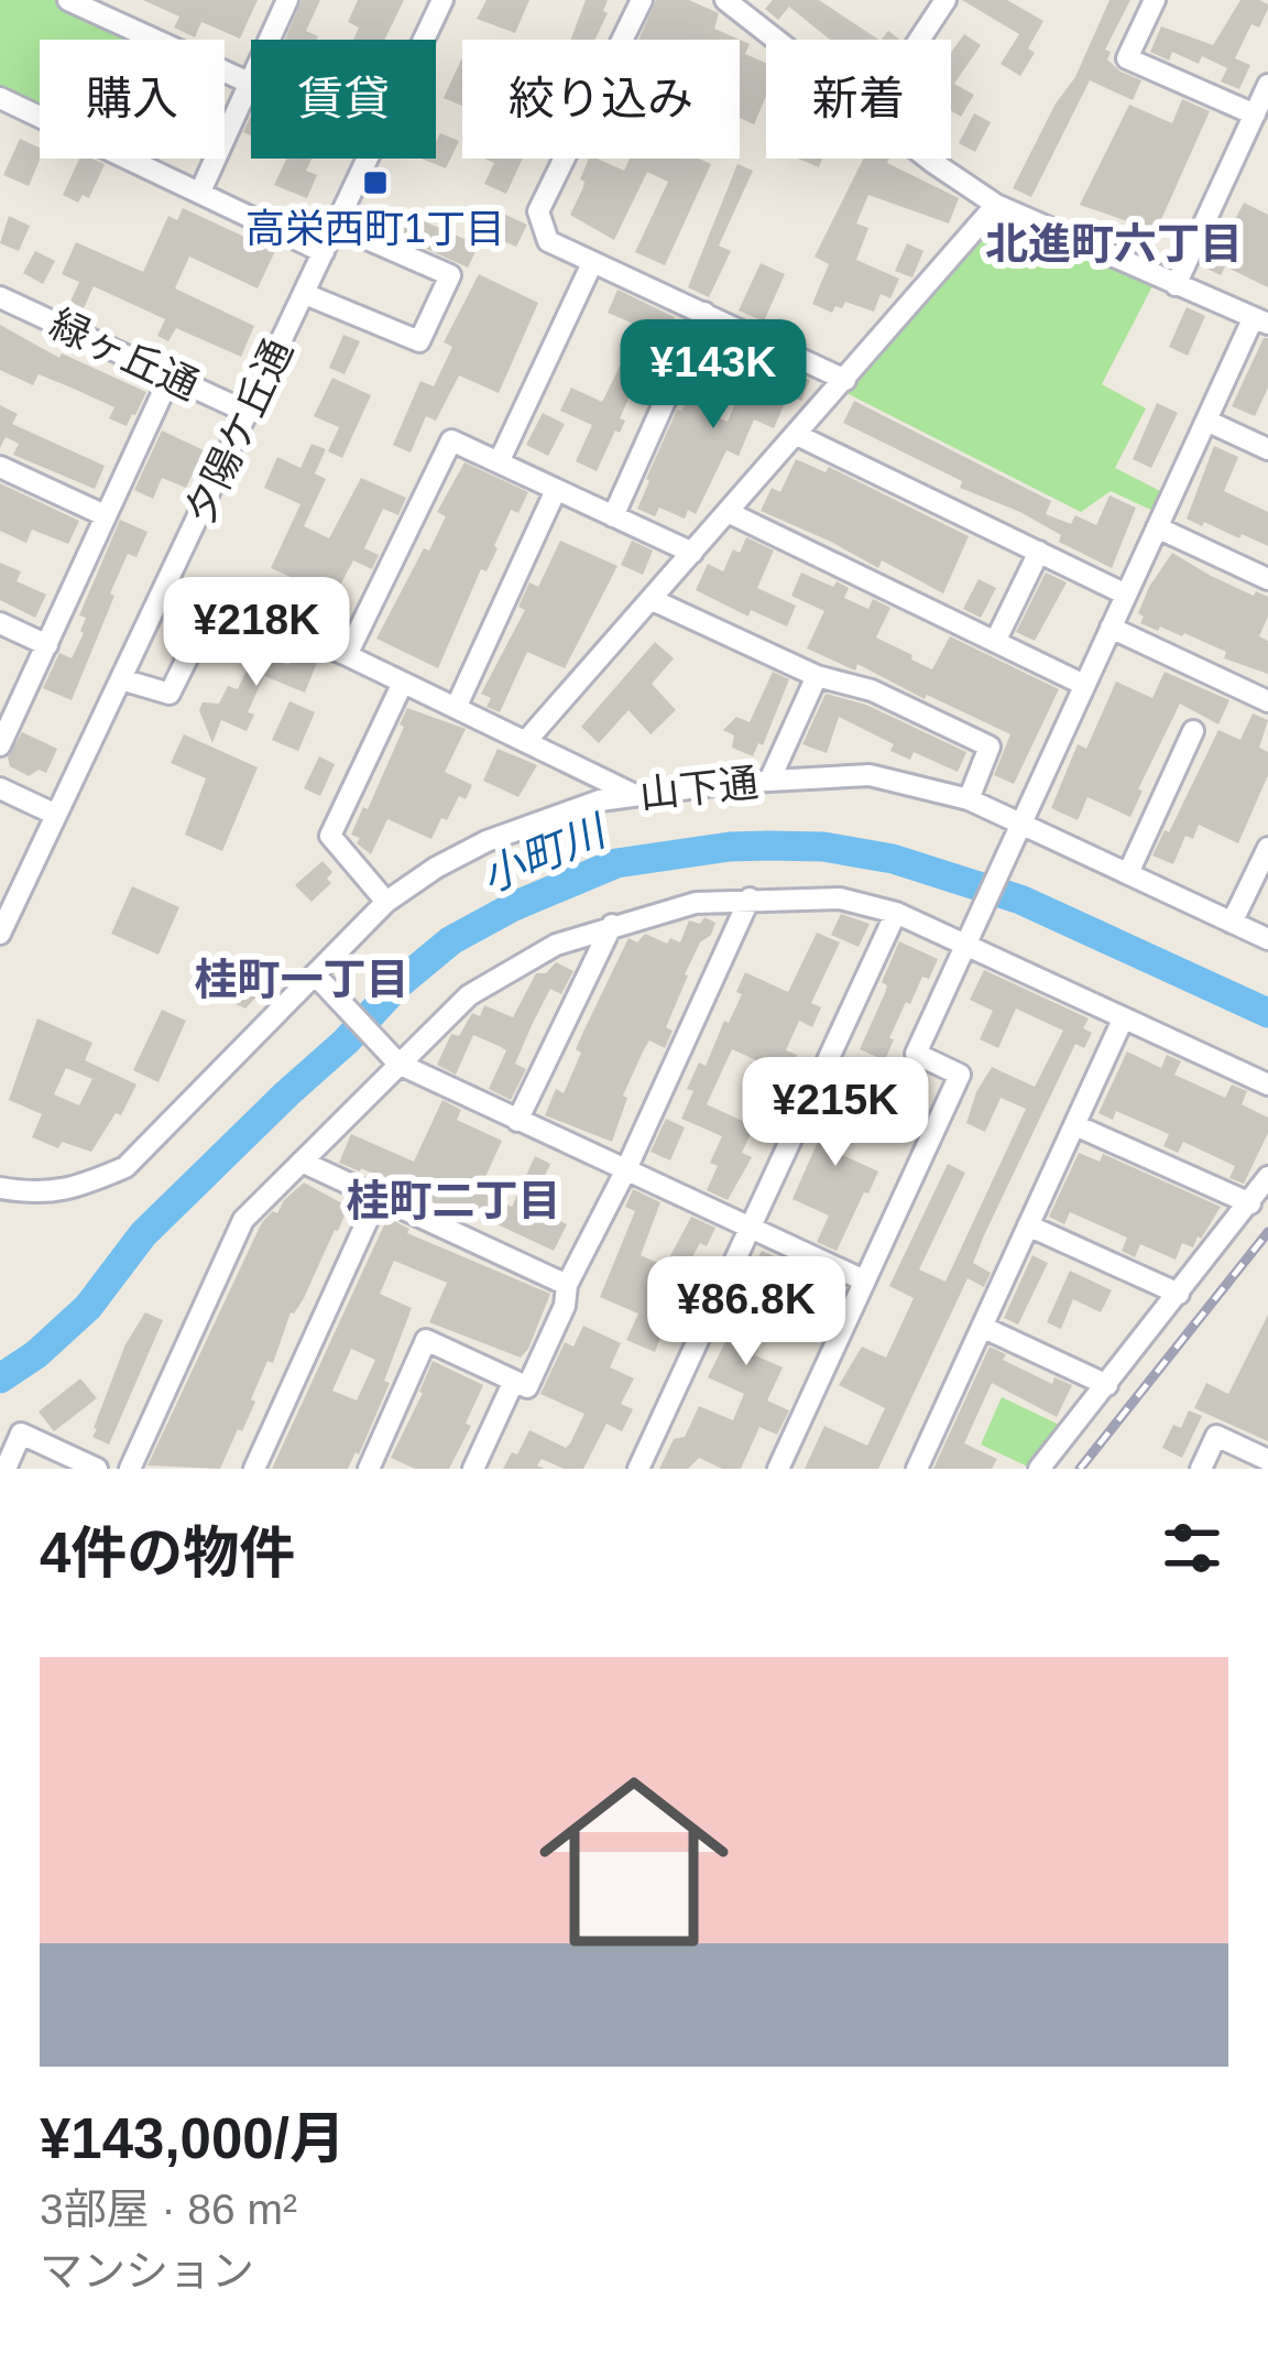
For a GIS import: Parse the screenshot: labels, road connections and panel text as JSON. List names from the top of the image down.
{
  "streets": {
    "street": ["緑ヶ丘通", "夕陽ケ丘通", "山下通"]
  },
  "crossings": [
    ["緑ヶ丘通", "夕陽ケ丘通"]
  ],
  "districts": ["北進町六丁目", "桂町一丁目", "桂町二丁目"],
  "water": ["小町川"],
  "places": {
    "transit": ["高栄西町1丁目"]
  },
  "page": {
    "chip": [
      "購入",
      "賃貸",
      "絞り込み",
      "新着"
    ],
    "price": [
      "¥143K",
      "¥218K",
      "¥215K",
      "¥86.8K"
    ],
    "heading": "4件の物件",
    "list": [
      {
        "name": "¥143,000/月",
        "note": "3部屋 · 86 m² · マンション"
      }
    ]
  }
}
